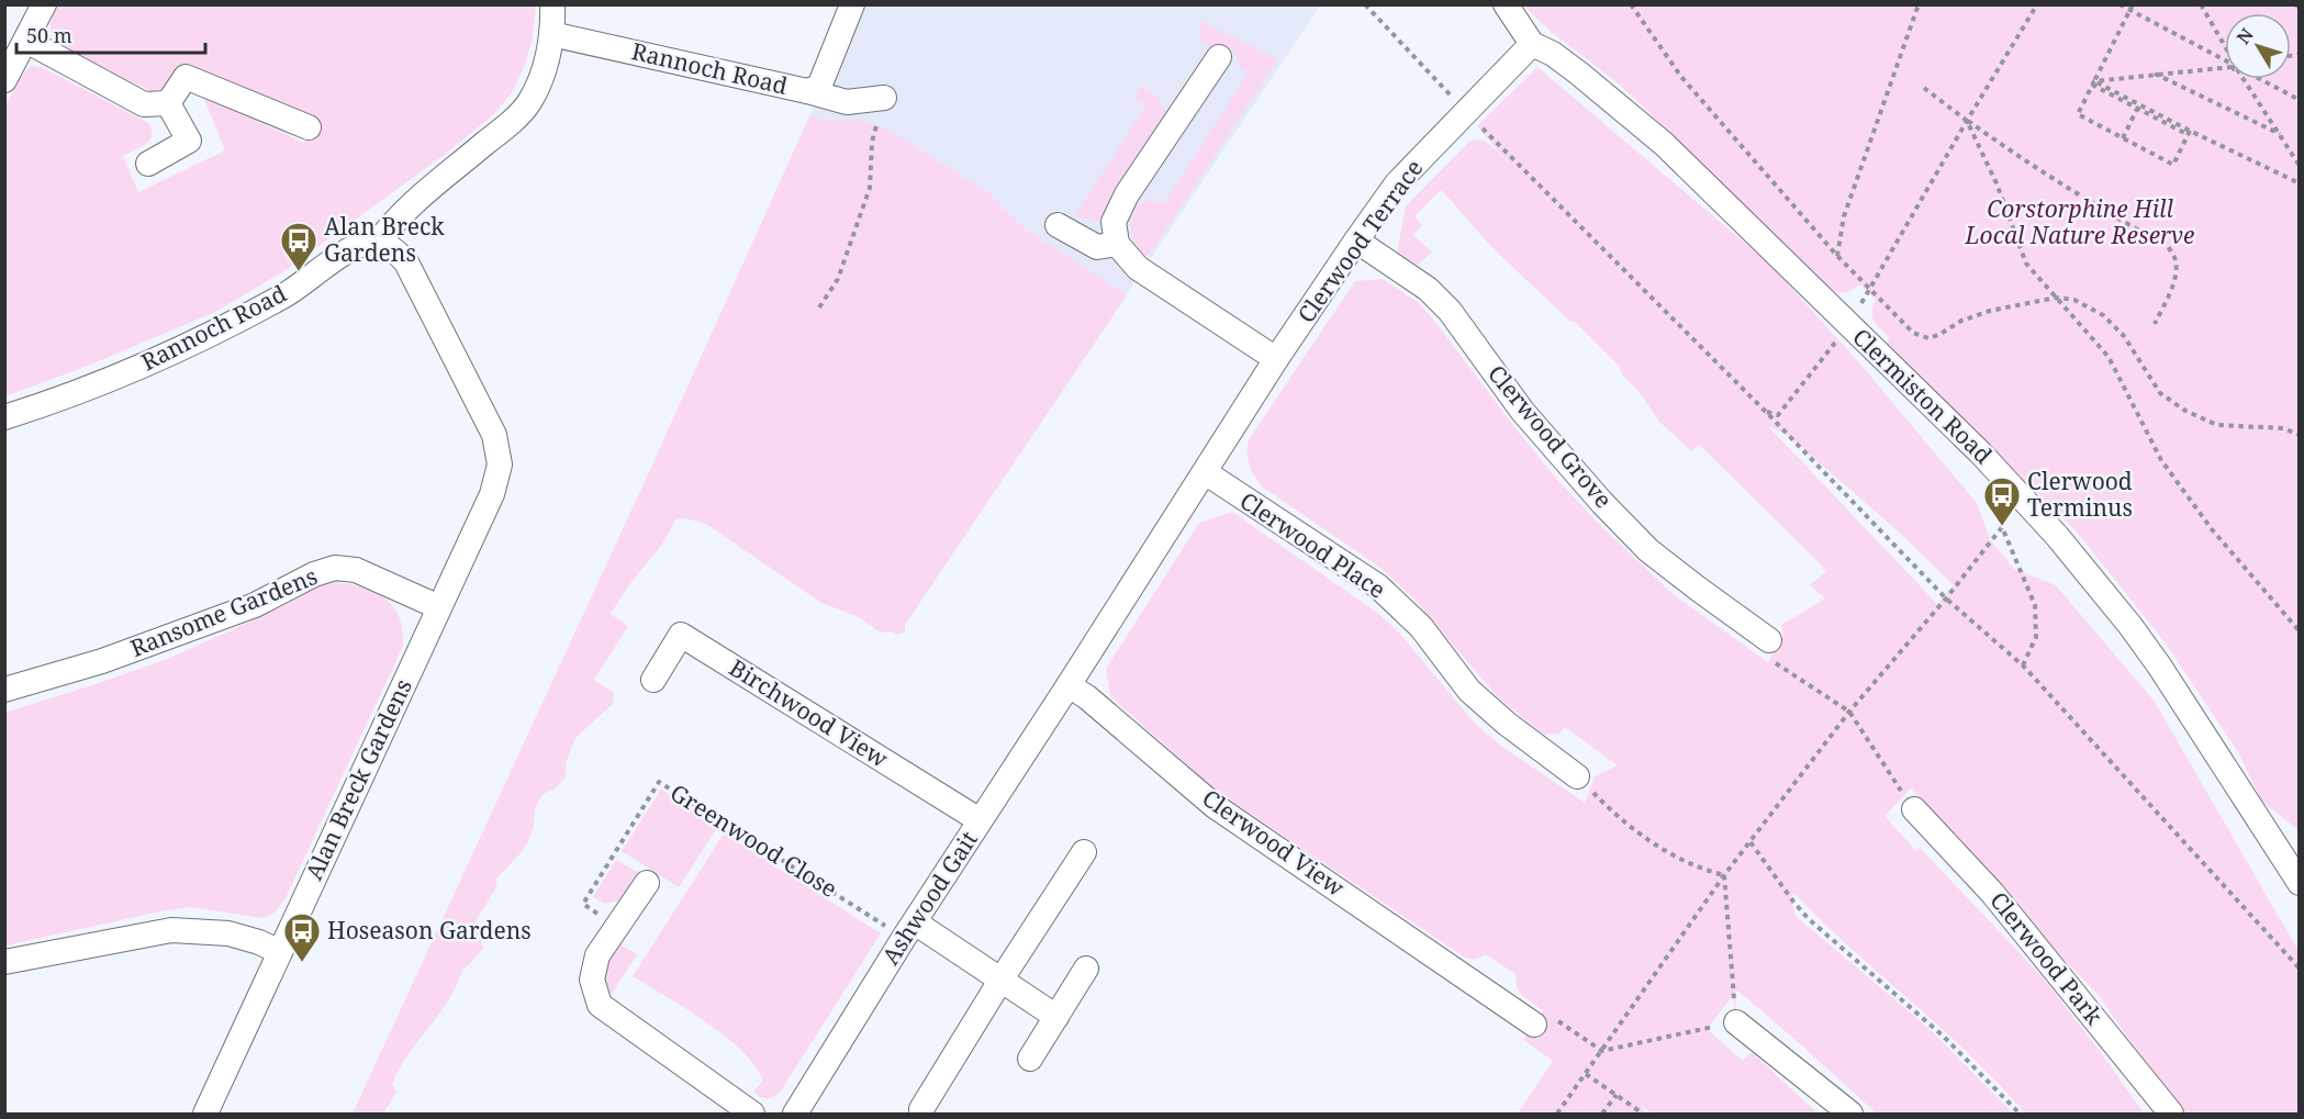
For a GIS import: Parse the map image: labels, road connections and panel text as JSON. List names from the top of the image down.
{
  "streets": {
    "street": [
      "Rannoch Road",
      "Clerwood Terrace",
      "Clermiston Road",
      "Clerwood Grove",
      "Clerwood Place",
      "Ransome Gardens",
      "Birchwood View",
      "Alan Breck Gardens",
      "Clerwood View",
      "Ashwood Gait",
      "Clerwood Park"
    ],
    "path": ["Greenwood Close"]
  },
  "crossings": [
    ["Rannoch Road", "Alan Breck Gardens"],
    ["Clerwood Terrace", "Clermiston Road"],
    ["Clerwood Terrace", "Clerwood Grove"],
    ["Clerwood Terrace", "Clerwood Place"],
    ["Clerwood Terrace", "Clerwood View"],
    ["Clerwood Terrace", "Ashwood Gait"],
    ["Ransome Gardens", "Alan Breck Gardens"],
    ["Birchwood View", "Ashwood Gait"],
    ["Greenwood Close", "Ashwood Gait"],
    ["Clerwood View", "Ashwood Gait"]
  ],
  "parks": ["Corstorphine Hill Local Nature Reserve"],
  "places": {
    "bus stop": ["Alan Breck Gardens", "Clerwood Terminus", "Hoseason Gardens"]
  },
  "scale_bar": "50 m",
  "north": "top left"
}
